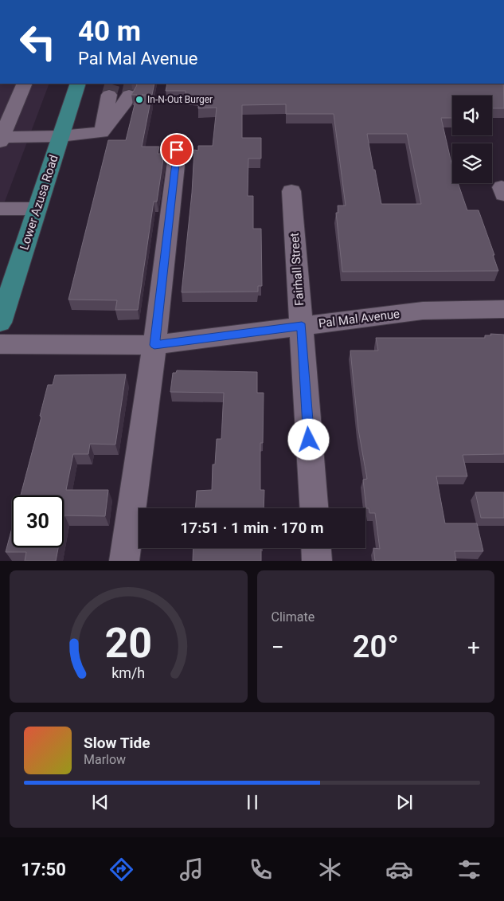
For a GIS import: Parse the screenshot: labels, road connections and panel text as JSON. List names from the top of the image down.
{
  "streets": {
    "main road": ["Lower Azusa Road"],
    "street": ["Fairhall Street", "Pal Mal Avenue"]
  },
  "crossings": [
    ["Fairhall Street", "Pal Mal Avenue"]
  ],
  "places": ["In-N-Out Burger"],
  "page": {
    "turn": ["40 m", "Pal Mal Avenue"],
    "limit": "30",
    "trip": "17:51 · 1 min · 170 m",
    "tile": "Climate",
    "heat": ["−", "20°", "+"],
    "song": ["Slow Tide", "Marlow"],
    "tabs": "17:50",
    "gauge": ["20", "km/h"]
  }
}
